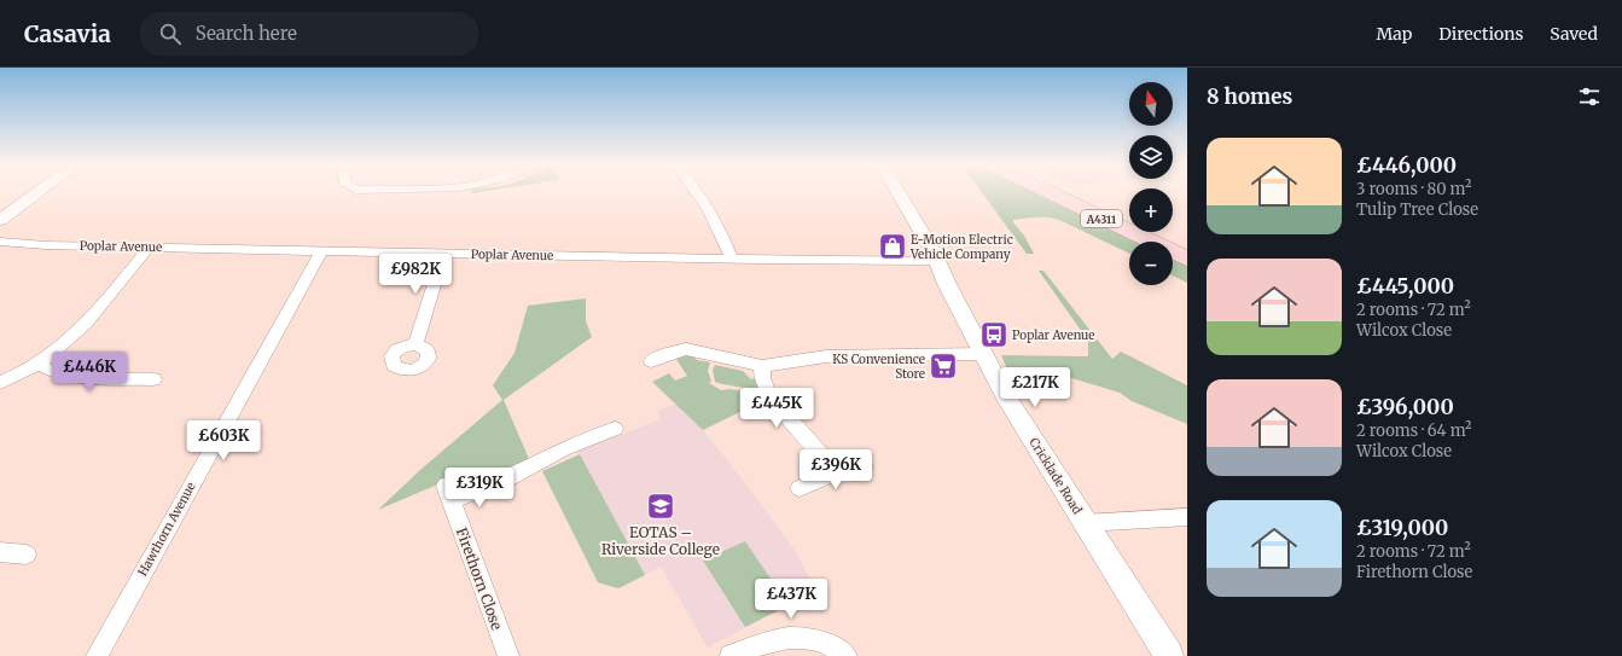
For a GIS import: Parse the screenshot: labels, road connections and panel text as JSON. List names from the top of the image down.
{
  "streets": {
    "main road": ["A4311"],
    "street": [
      "Poplar Avenue",
      "Cricklade Road",
      "Hawthorn Avenue",
      "Firethorn Close"
    ]
  },
  "crossings": [
    ["Poplar Avenue", "Cricklade Road"],
    ["Poplar Avenue", "Hawthorn Avenue"]
  ],
  "places": {
    "shop": ["E-Motion Electric Vehicle Company"],
    "bus stop": ["Poplar Avenue"],
    "supermarket": ["KS Convenience Store"],
    "school or university": ["EOTAS – Riverside College"]
  },
  "north": "top",
  "page": {
    "header": "Casavia",
    "search": "Search here",
    "nav": ["Map", "Directions", "Saved"],
    "heading": "8 homes",
    "map_buttons": ["+", "−"],
    "list": [
      {
        "name": "£446,000",
        "note": "3 rooms · 80 m² · Tulip Tree Close"
      },
      {
        "name": "£445,000",
        "note": "2 rooms · 72 m² · Wilcox Close"
      },
      {
        "name": "£396,000",
        "note": "2 rooms · 64 m² · Wilcox Close"
      },
      {
        "name": "£319,000",
        "note": "2 rooms · 72 m² · Firethorn Close"
      }
    ],
    "price": [
      "£982K",
      "£446K",
      "£217K",
      "£445K",
      "£603K",
      "£396K",
      "£319K",
      "£437K"
    ]
  }
}
